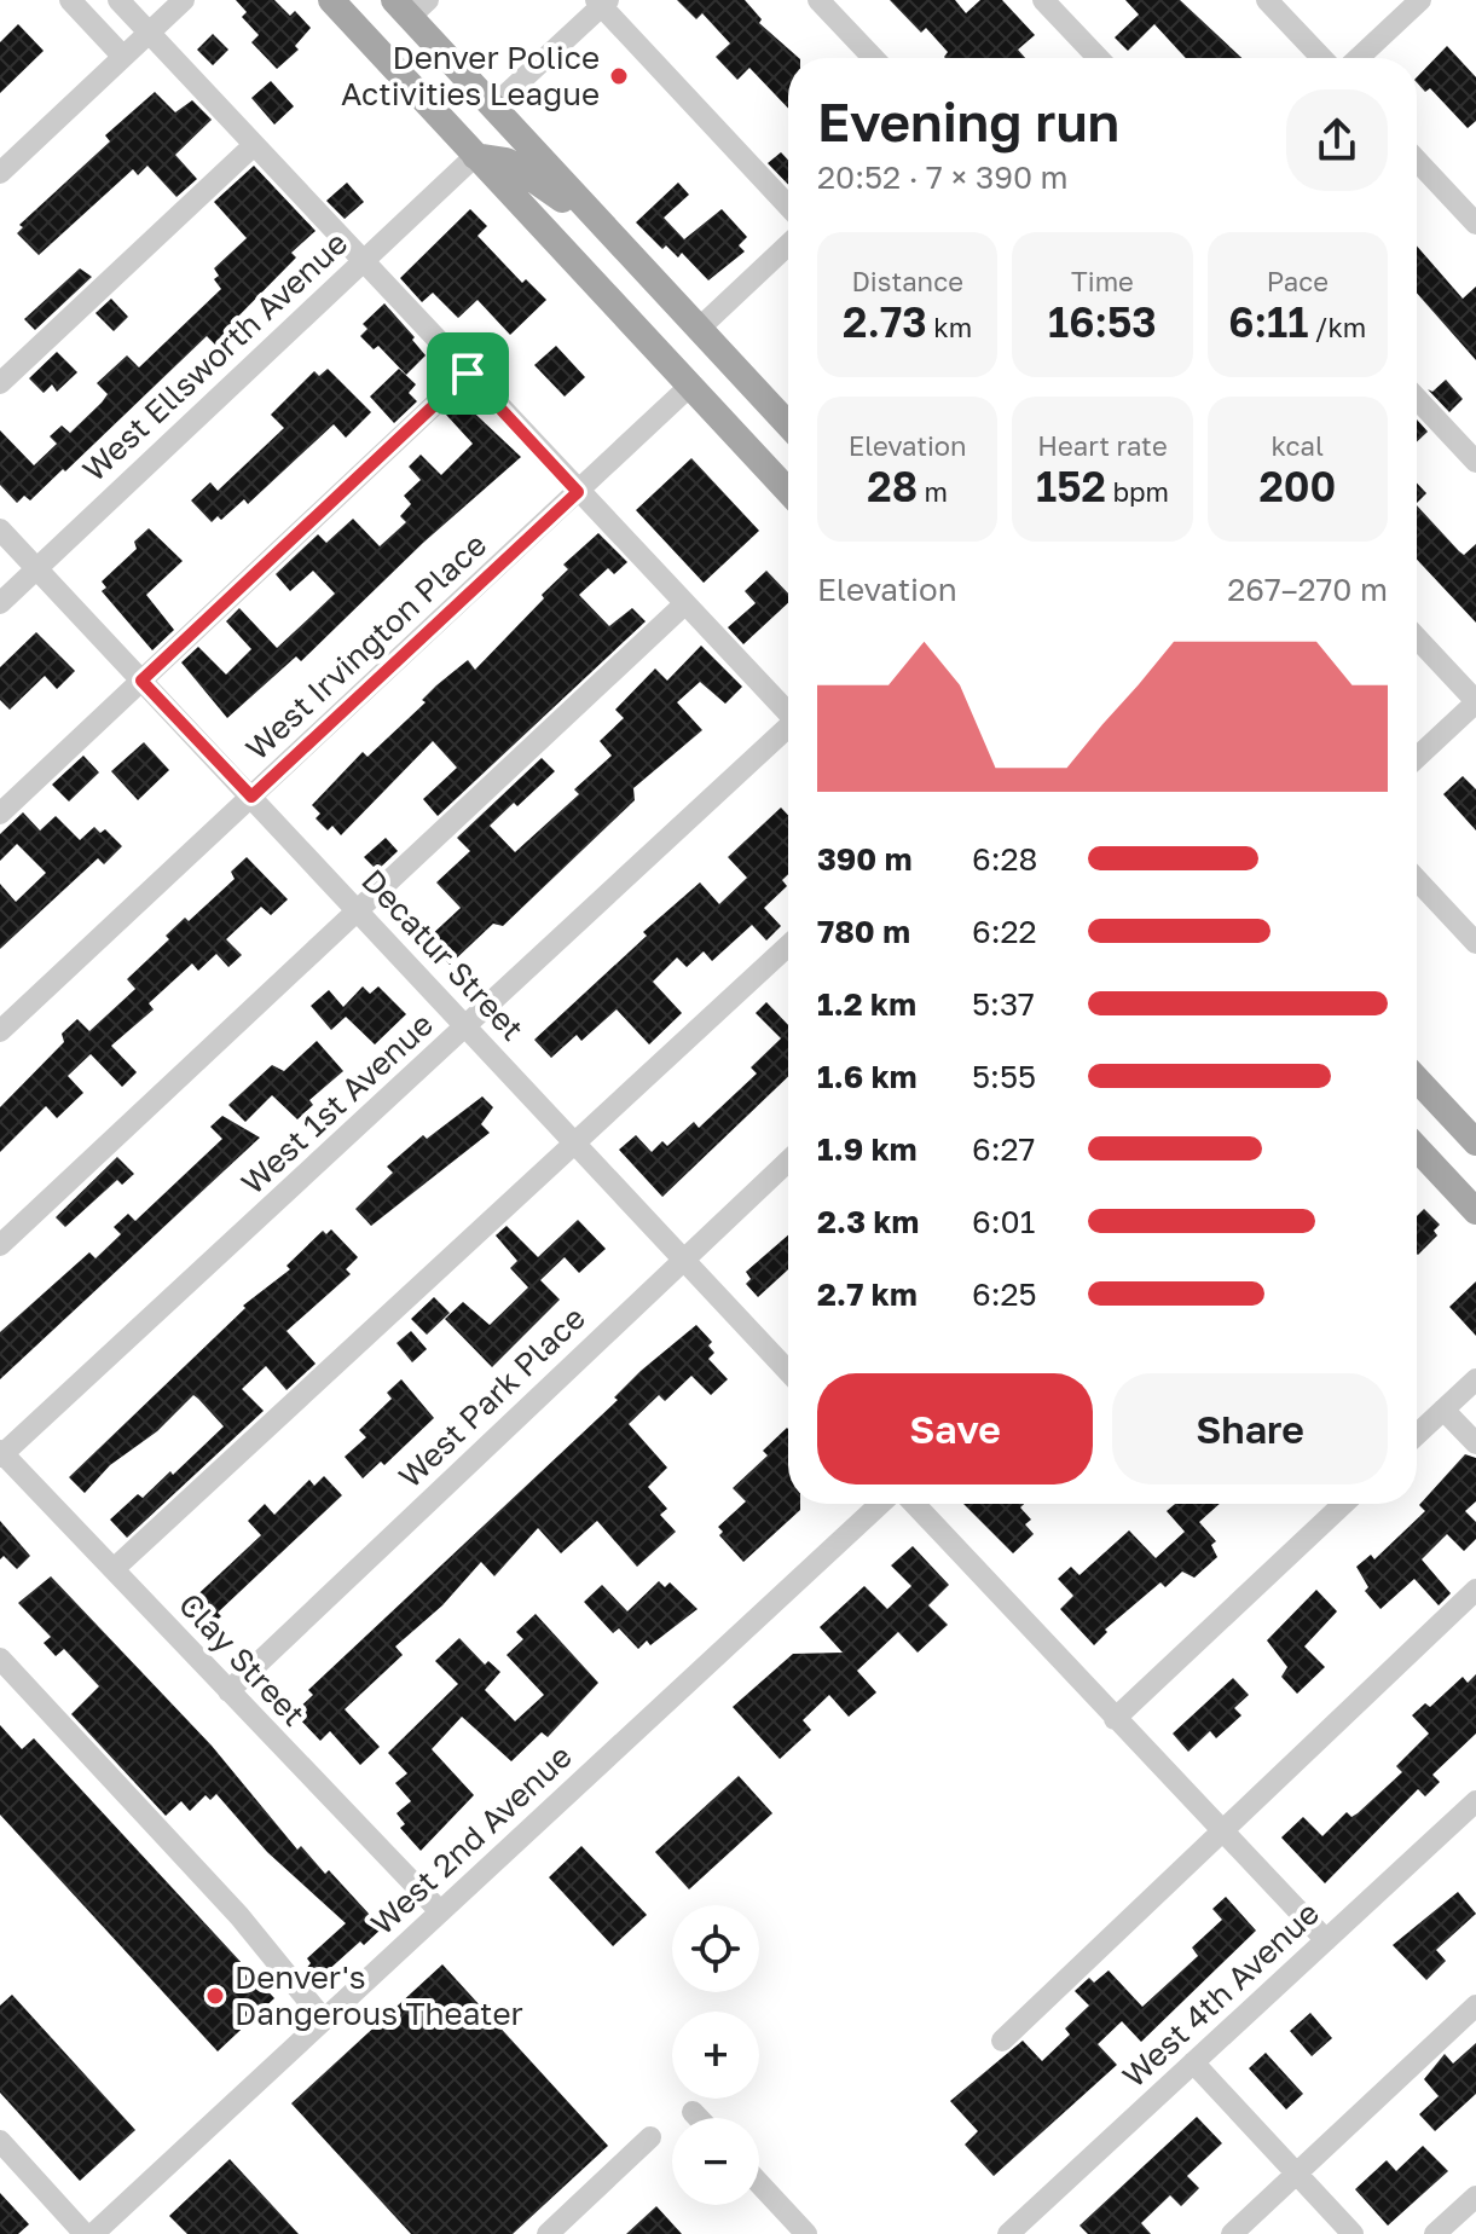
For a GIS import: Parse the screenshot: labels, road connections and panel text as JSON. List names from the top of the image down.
{
  "streets": {
    "street": [
      "West Ellsworth Avenue",
      "West Irvington Place",
      "Decatur Street",
      "West 1st Avenue",
      "West Park Place",
      "Clay Street",
      "West 2nd Avenue",
      "West 4th Avenue"
    ]
  },
  "crossings": [
    ["West Ellsworth Avenue", "Decatur Street"],
    ["West Irvington Place", "Decatur Street"],
    ["Decatur Street", "West 1st Avenue"],
    ["Decatur Street", "West Park Place"],
    ["West 1st Avenue", "Clay Street"],
    ["West Park Place", "Clay Street"],
    ["Clay Street", "West 2nd Avenue"]
  ],
  "places": ["Denver Police Activities League", "Denver's Dangerous Theater"],
  "page": {
    "heading": ["Evening run", "20:52 · 7 × 390 m"],
    "stats": [
      ["Distance", "2.73 km"],
      ["Time", "16:53"],
      ["Pace", "6:11 /km"],
      ["Elevation", "28 m"],
      ["Heart rate", "152 bpm"],
      ["kcal", "200"]
    ],
    "chart": ["Elevation", "267–270 m"],
    "list": [
      {
        "name": "390 m",
        "note": "6:28"
      },
      {
        "name": "780 m",
        "note": "6:22"
      },
      {
        "name": "1.2 km",
        "note": "5:37"
      },
      {
        "name": "1.6 km",
        "note": "5:55"
      },
      {
        "name": "1.9 km",
        "note": "6:27"
      },
      {
        "name": "2.3 km",
        "note": "6:01"
      },
      {
        "name": "2.7 km",
        "note": "6:25"
      }
    ],
    "buttons": ["Save", "Share"],
    "map_buttons": ["+", "−"]
  }
}
